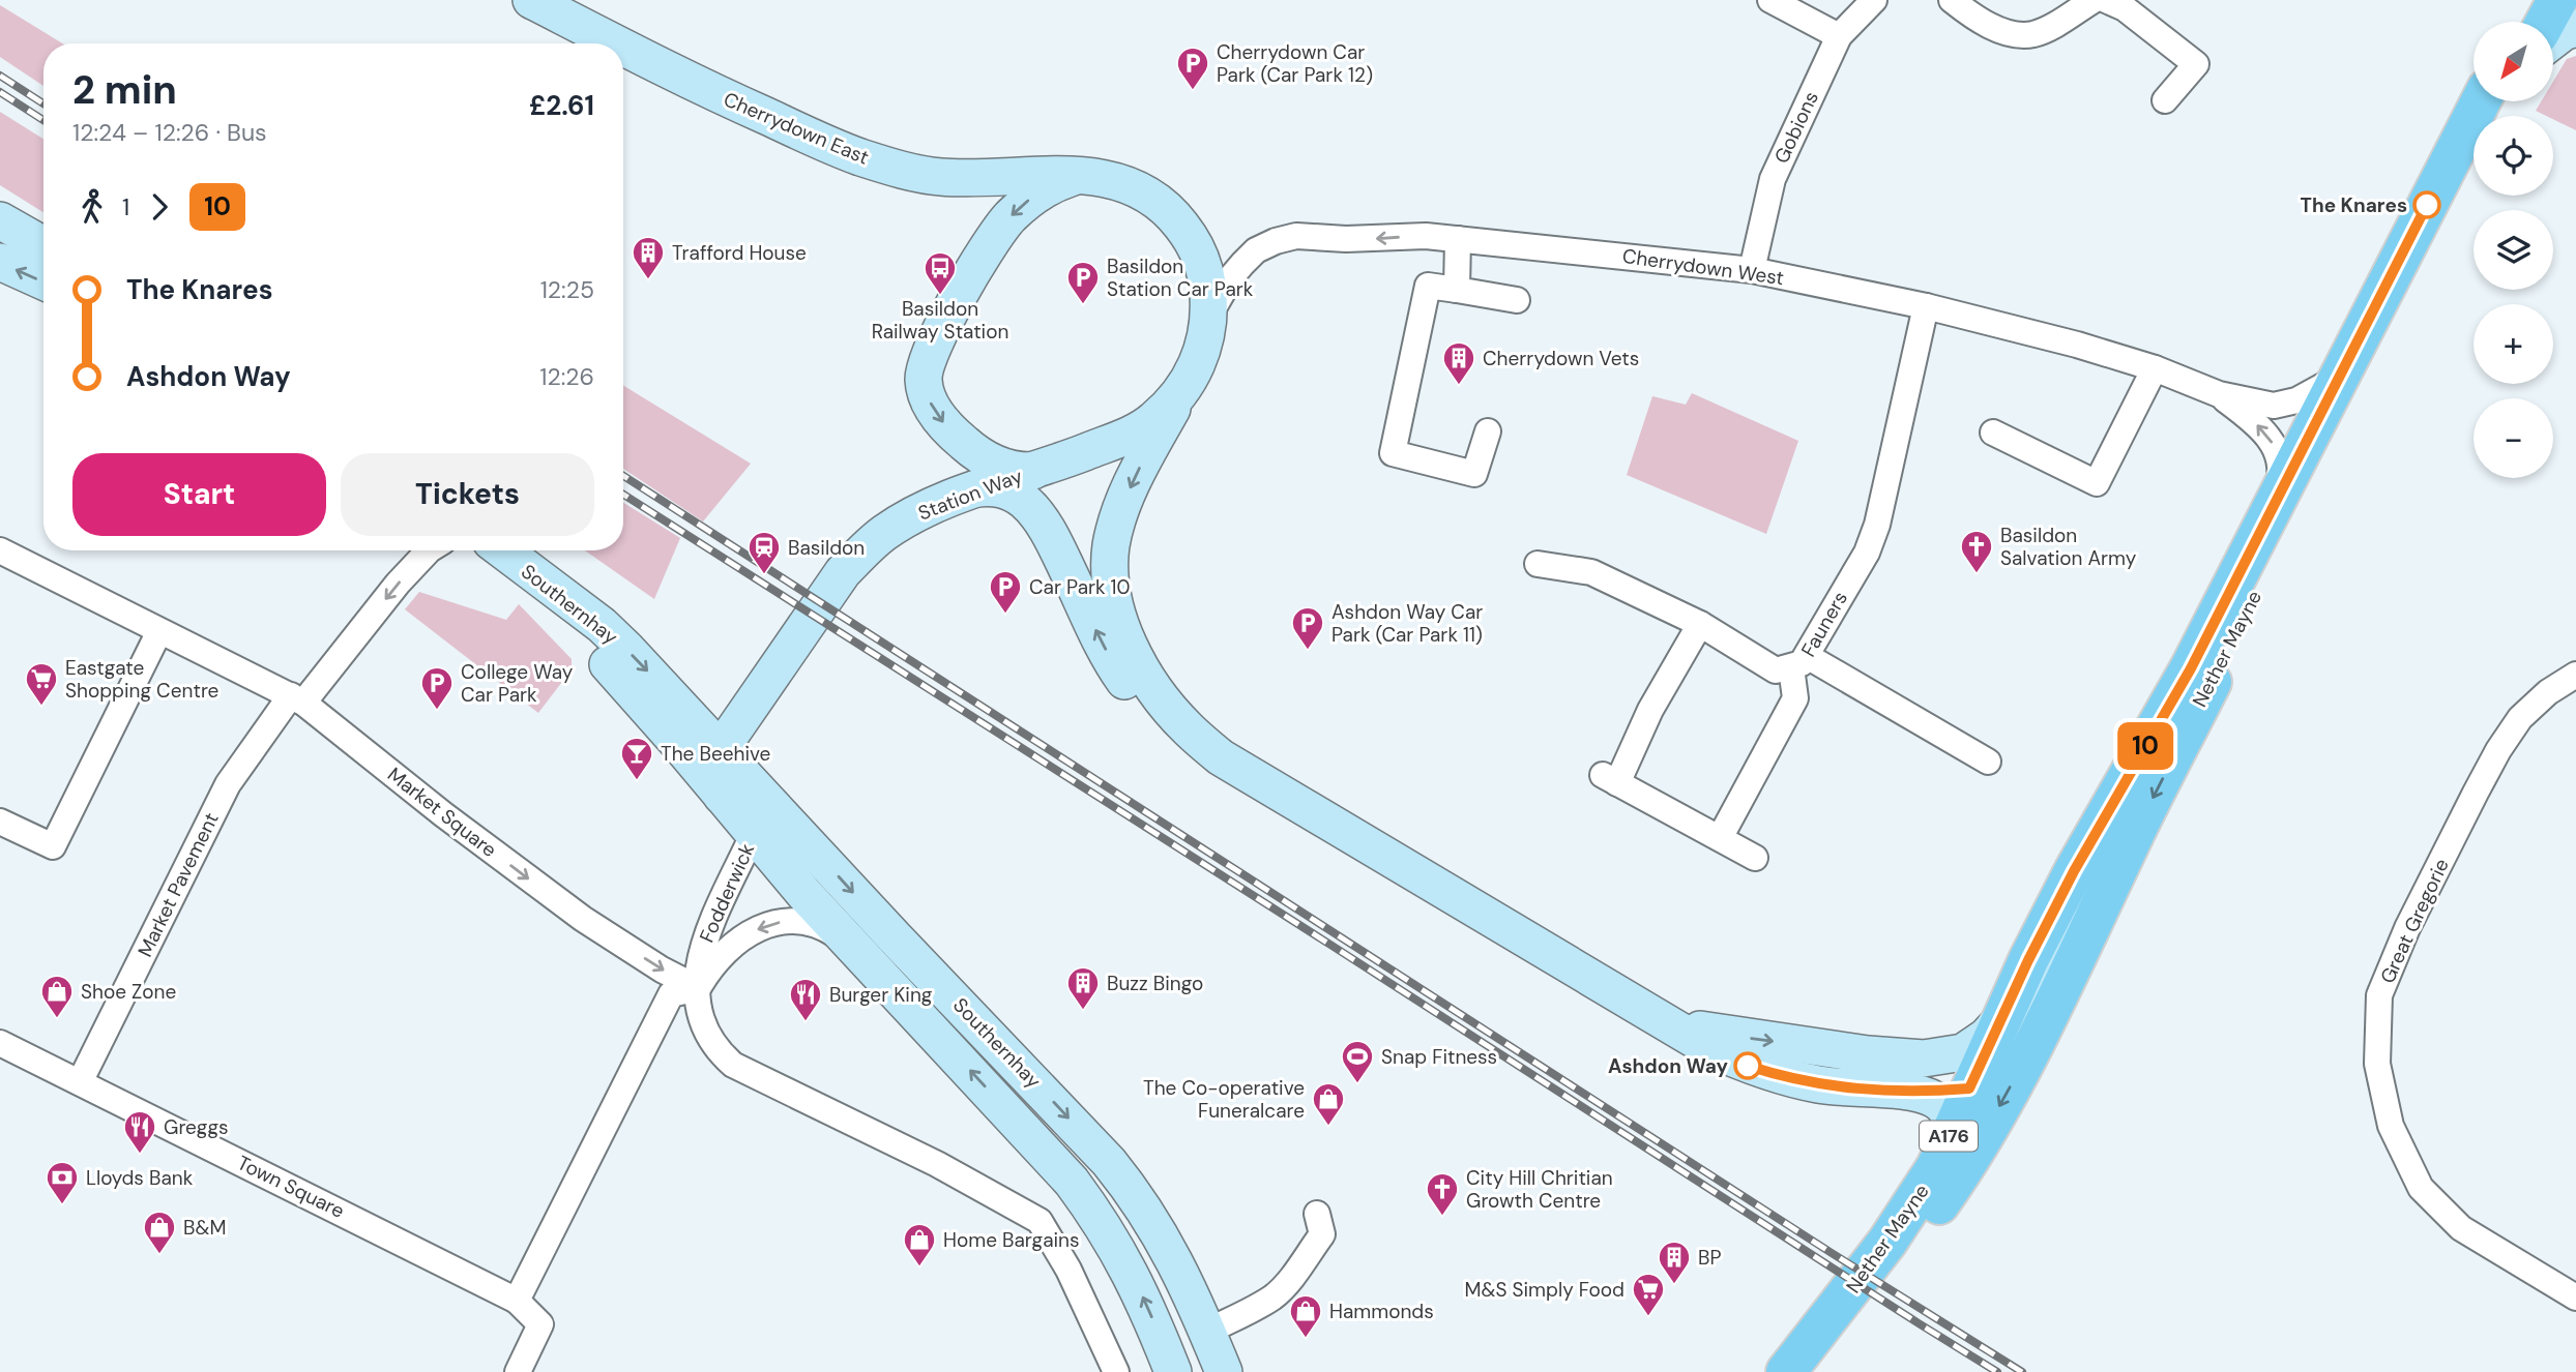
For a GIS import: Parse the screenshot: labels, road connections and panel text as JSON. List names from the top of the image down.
{
  "streets": {
    "main road": ["Nether Mayne", "A176"],
    "street": [
      "Gobions",
      "Cherrydown East",
      "Cherrydown West",
      "Station Way",
      "Southernhay",
      "Fauners",
      "Market Square",
      "Market Pavement",
      "Fodderwick",
      "Great Gregorie",
      "Town Square"
    ]
  },
  "crossings": [
    ["Gobions", "Cherrydown West"],
    ["Cherrydown East", "Cherrydown West"],
    ["Cherrydown East", "Station Way"],
    ["Cherrydown West", "Fauners"],
    ["Cherrydown West", "Nether Mayne"],
    ["Station Way", "Southernhay"],
    ["Southernhay", "Fodderwick"],
    ["Market Square", "Market Pavement"],
    ["Market Square", "Fodderwick"],
    ["Market Pavement", "Town Square"]
  ],
  "one_way": ["Market Square", "Fodderwick"],
  "places": {
    "parking": [
      "Cherrydown Car Park (Car Park 12)",
      "Basildon Station Car Park",
      "Car Park 10",
      "Ashdon Way Car Park (Car Park 11)",
      "College Way Car Park"
    ],
    "other": ["The Knares", "Ashdon Way"],
    "building": [
      "Trafford House",
      "Cherrydown Vets",
      "Buzz Bingo",
      "BP"
    ],
    "bus stop": ["Basildon Railway Station"],
    "church": ["Basildon Salvation Army", "City Hill Chritian Growth Centre"],
    "station": ["Basildon"],
    "supermarket": ["Eastgate Shopping Centre", "M&S Simply Food"],
    "bar": ["The Beehive"],
    "shop": [
      "Shoe Zone",
      "The Co-operative Funeralcare",
      "B&M",
      "Home Bargains",
      "Hammonds"
    ],
    "restaurant": ["Burger King", "Greggs"],
    "sports": ["Snap Fitness"],
    "bank": ["Lloyds Bank"]
  },
  "lines": ["bus line 10"],
  "north": "bottom left",
  "page": {
    "on_map": "10",
    "map_buttons": ["+", "−"],
    "heading": ["2 min", "12:24 – 12:26 · Bus", "£2.61"],
    "legs": ["1", "10"],
    "list": [
      {
        "name": "The Knares",
        "value": "12:25"
      },
      {
        "name": "Ashdon Way",
        "value": "12:26"
      }
    ],
    "buttons": ["Start", "Tickets"]
  }
}
